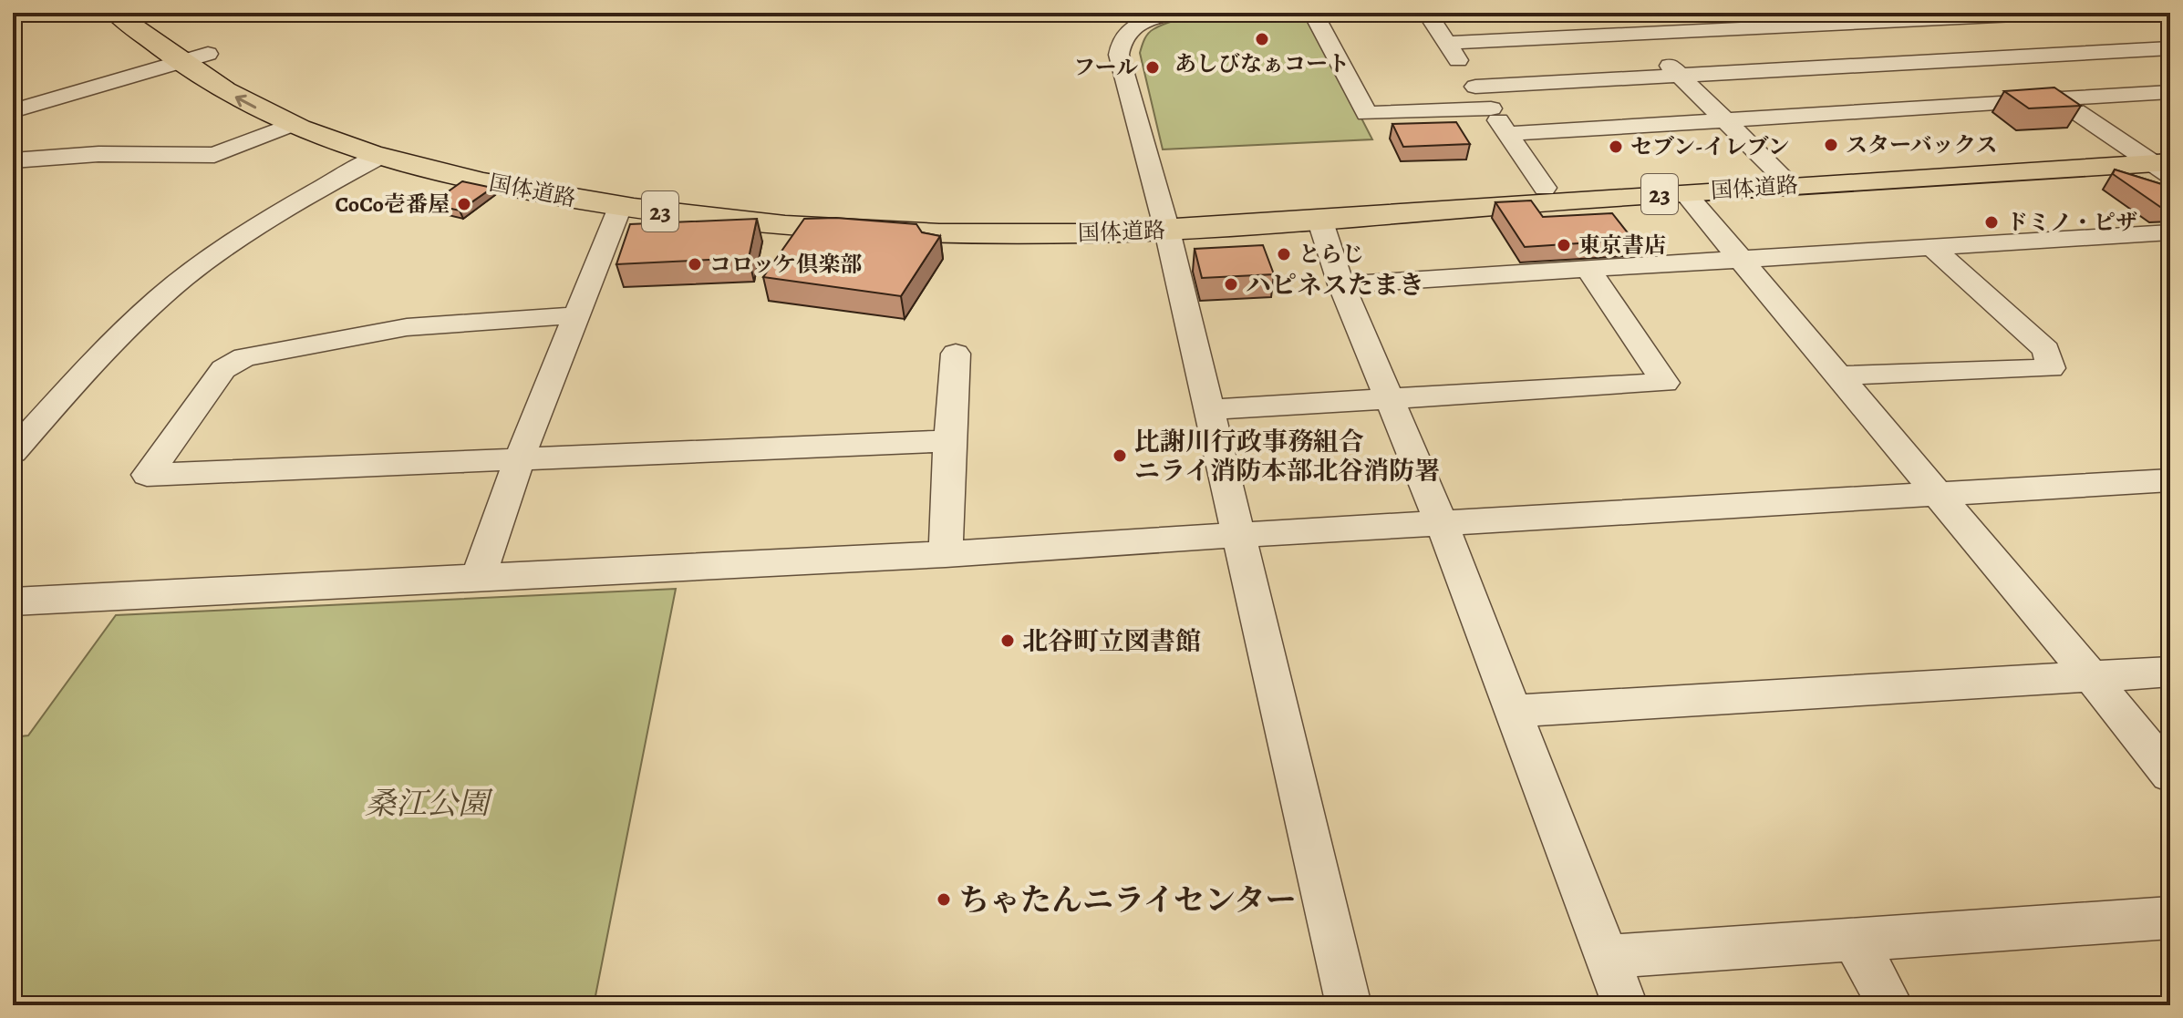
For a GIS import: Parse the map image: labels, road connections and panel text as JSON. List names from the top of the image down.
{
  "streets": {
    "main road": ["国体道路", "23"]
  },
  "parks": ["桑江公園"],
  "places": [
    "あしびなぁコート",
    "フール",
    "スターバックス",
    "セブン-イレブン",
    "CoCo壱番屋",
    "ドミノ・ピザ",
    "東京書店",
    "とらじ",
    "コロッケ倶楽部",
    "ハピネスたまき",
    "比謝川行政事務組合 ニライ消防本部北谷消防署",
    "北谷町立図書館",
    "ちゃたんニライセンター"
  ]
}
